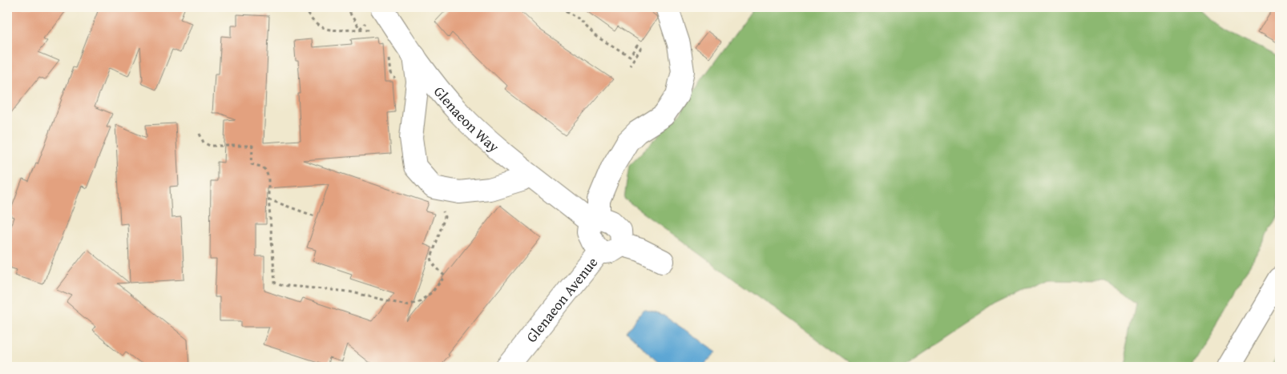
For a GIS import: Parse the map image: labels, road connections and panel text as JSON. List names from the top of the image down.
{
  "streets": {
    "street": ["Glenaeon Way", "Glenaeon Avenue"]
  },
  "crossings": [
    ["Glenaeon Way", "Glenaeon Avenue"]
  ]
}
